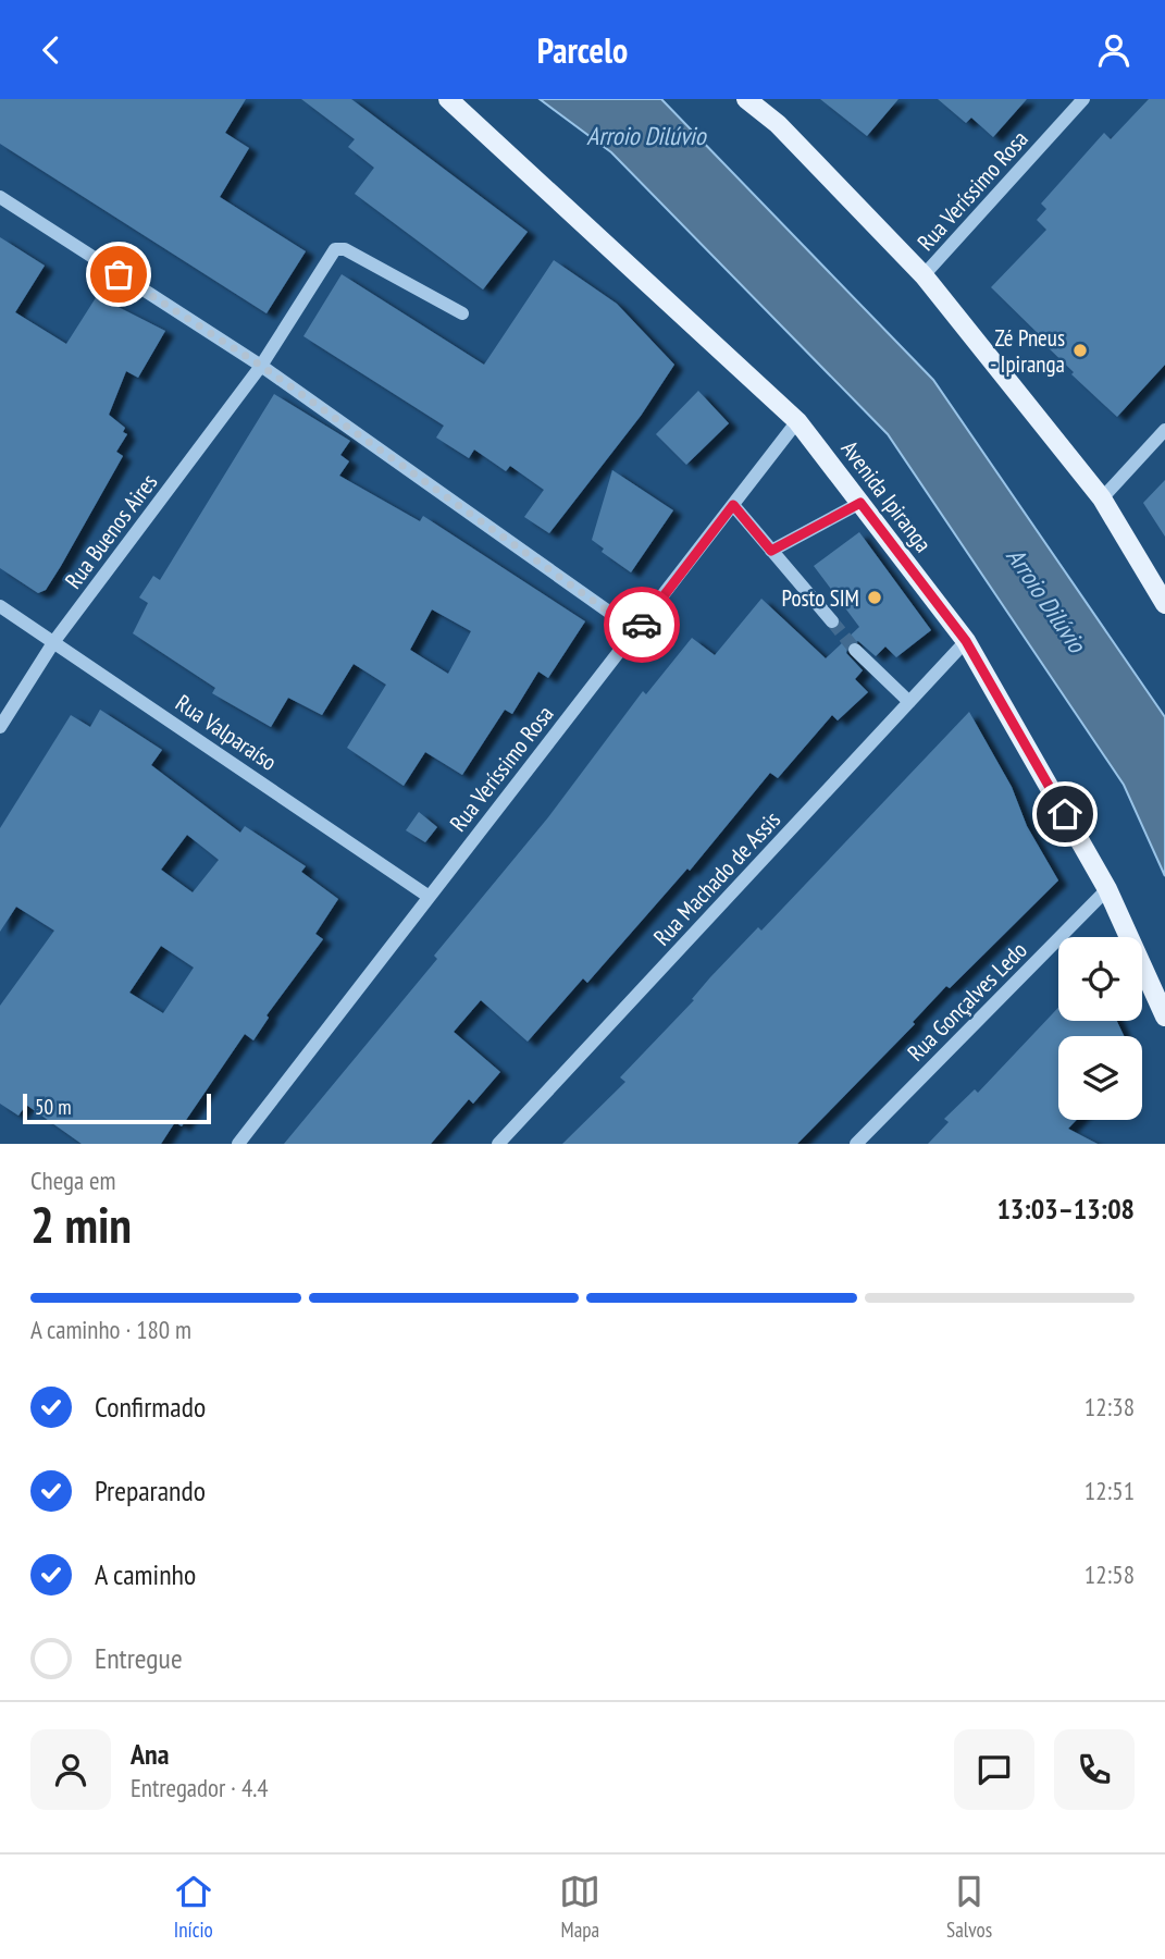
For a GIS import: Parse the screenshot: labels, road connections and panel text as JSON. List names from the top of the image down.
{
  "streets": {
    "main road": ["Avenida Ipiranga"],
    "street": [
      "Rua Veríssimo Rosa",
      "Rua Buenos Aires",
      "Rua Valparaíso",
      "Rua Machado de Assis",
      "Rua Gonçalves Ledo"
    ]
  },
  "crossings": [
    ["Rua Veríssimo Rosa", "Avenida Ipiranga"],
    ["Rua Veríssimo Rosa", "Rua Valparaíso"],
    ["Avenida Ipiranga", "Rua Machado de Assis"],
    ["Avenida Ipiranga", "Rua Gonçalves Ledo"],
    ["Rua Buenos Aires", "Rua Valparaíso"]
  ],
  "water": ["Arroio Dilúvio"],
  "places": ["Zé Pneus - Ipiranga", "Posto SIM"],
  "scale_bar": "50 m",
  "page": {
    "header": "Parcelo",
    "scale": "50 m",
    "heading": ["2 min", "Chega em", "13:03–13:08"],
    "panel": ["Ana", "Entregador · 4.4"],
    "bar": "A caminho · 180 m",
    "list": [
      ["Confirmado", "12:38"],
      ["Preparando", "12:51"],
      ["A caminho", "12:58"],
      "Entregue"
    ],
    "tabs": ["Início", "Mapa", "Salvos"]
  }
}
